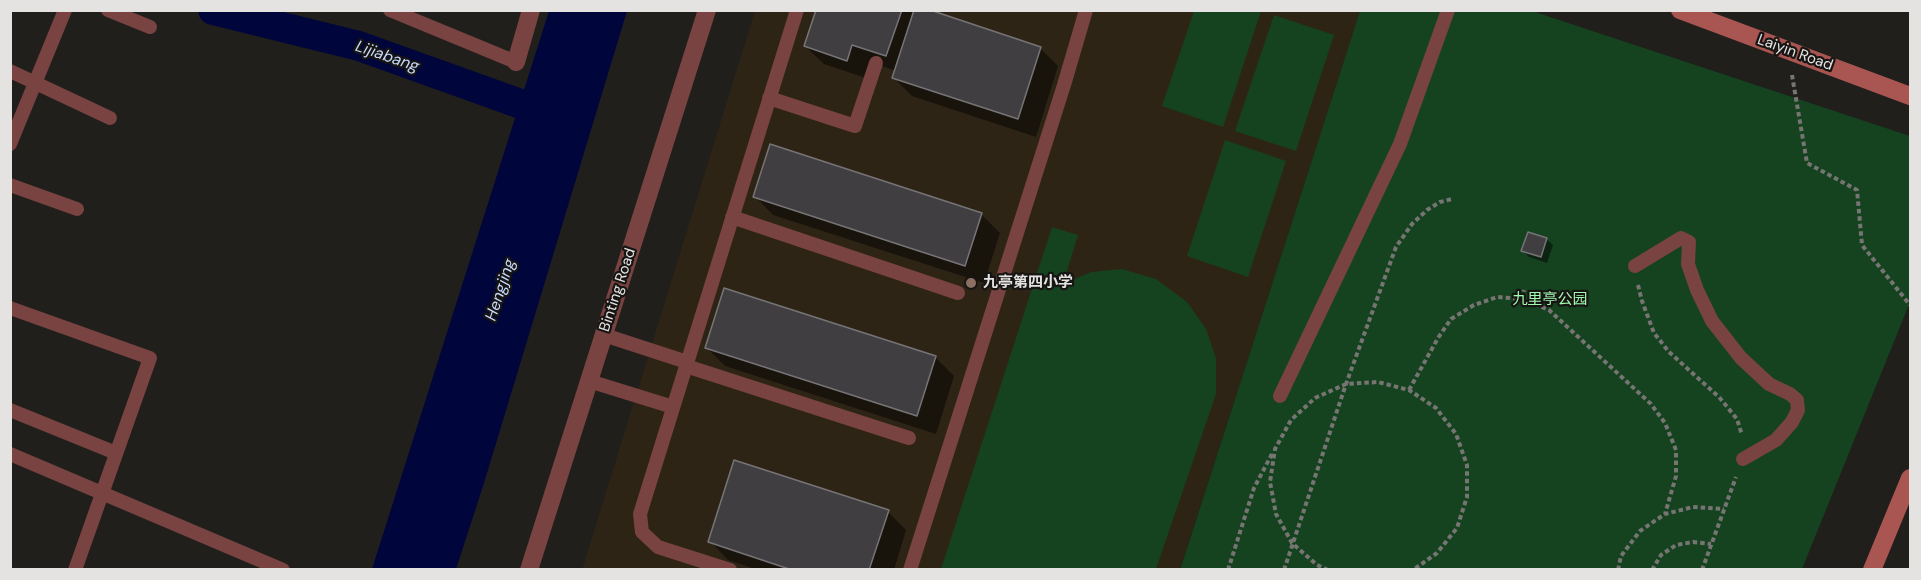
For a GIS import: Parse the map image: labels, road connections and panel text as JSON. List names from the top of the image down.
{
  "streets": {
    "street": ["Laiyin Road", "Binting Road"]
  },
  "water": ["Lijiabang", "Hengjing"],
  "parks": ["九里亭公园"],
  "places": ["九亭第四小学"]
}
